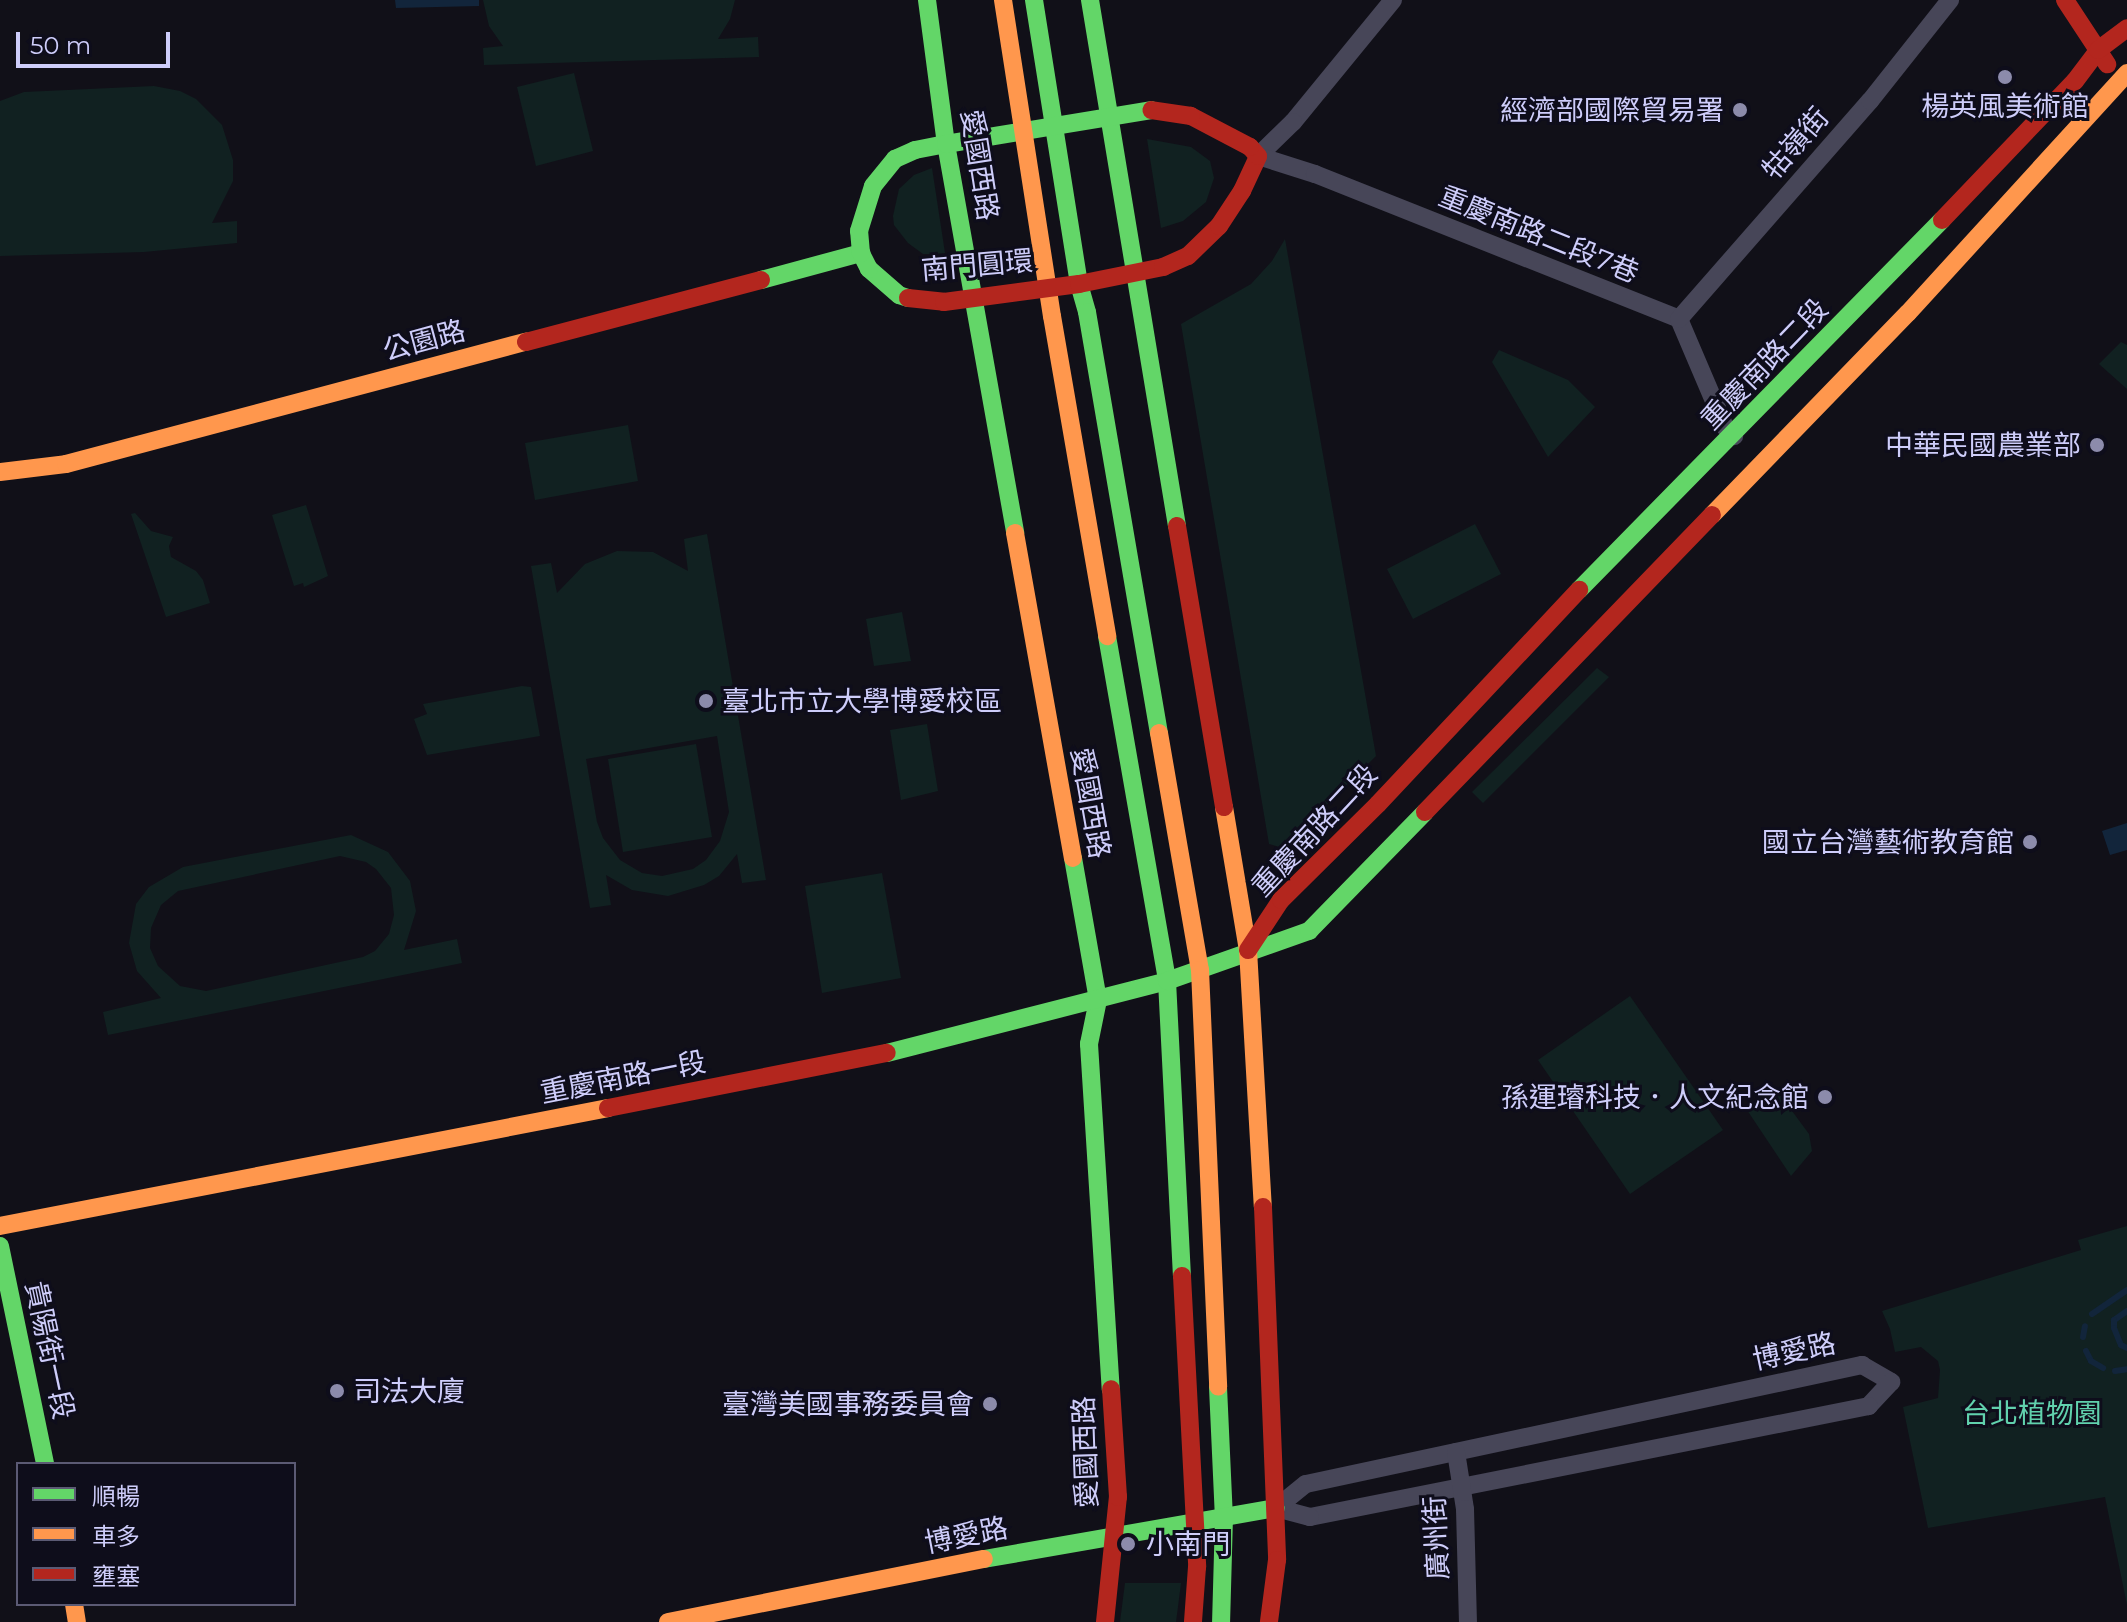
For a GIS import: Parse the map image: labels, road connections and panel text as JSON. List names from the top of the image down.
{
  "streets": {
    "street": [
      "牯嶺街",
      "愛國西路",
      "重慶南路二段7巷",
      "南門圓環",
      "公園路",
      "重慶南路二段",
      "重慶南路一段",
      "貴陽街一段",
      "博愛路",
      "廣州街"
    ]
  },
  "crossings": [
    ["牯嶺街", "重慶南路二段7巷"],
    ["愛國西路", "南門圓環"],
    ["愛國西路", "重慶南路一段"],
    ["愛國西路", "博愛路"],
    ["重慶南路二段7巷", "南門圓環"],
    ["南門圓環", "公園路"],
    ["重慶南路二段", "重慶南路一段"],
    ["博愛路", "廣州街"]
  ],
  "parks": ["台北植物園"],
  "places": [
    "楊英風美術館",
    "經濟部國際貿易署",
    "中華民國農業部",
    "臺北市立大學博愛校區",
    "國立台灣藝術教育館",
    "孫運璿科技．人文紀念館",
    "司法大廈",
    "臺灣美國事務委員會",
    "小南門"
  ],
  "legend": ["順暢", "車多", "壅塞"],
  "scale_bar": "50 m"
}
